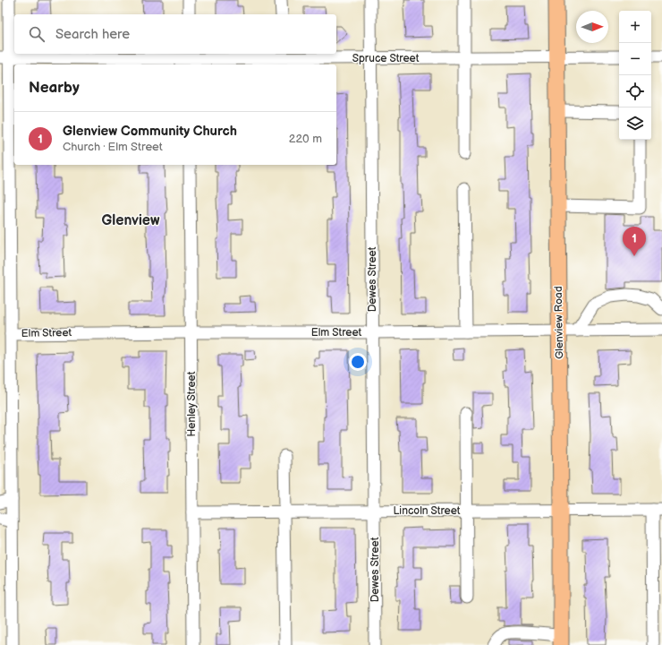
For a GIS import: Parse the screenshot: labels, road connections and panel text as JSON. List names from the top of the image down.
{
  "streets": {
    "main road": ["Glenview Road"],
    "street": [
      "Spruce Street",
      "Dewes Street",
      "Elm Street",
      "Henley Street",
      "Lincoln Street"
    ]
  },
  "crossings": [
    ["Spruce Street", "Dewes Street"],
    ["Spruce Street", "Glenview Road"],
    ["Dewes Street", "Elm Street"],
    ["Dewes Street", "Lincoln Street"],
    ["Glenview Road", "Elm Street"],
    ["Glenview Road", "Lincoln Street"],
    ["Elm Street", "Henley Street"],
    ["Henley Street", "Lincoln Street"]
  ],
  "districts": ["Glenview"],
  "north": "right",
  "page": {
    "map_buttons": ["+", "−"],
    "search": "Search here",
    "heading": "Nearby",
    "list": [
      {
        "mark": "1",
        "name": "Glenview Community Church",
        "note": "Church · Elm Street",
        "value": "220 m"
      }
    ],
    "pins": "1"
  }
}
